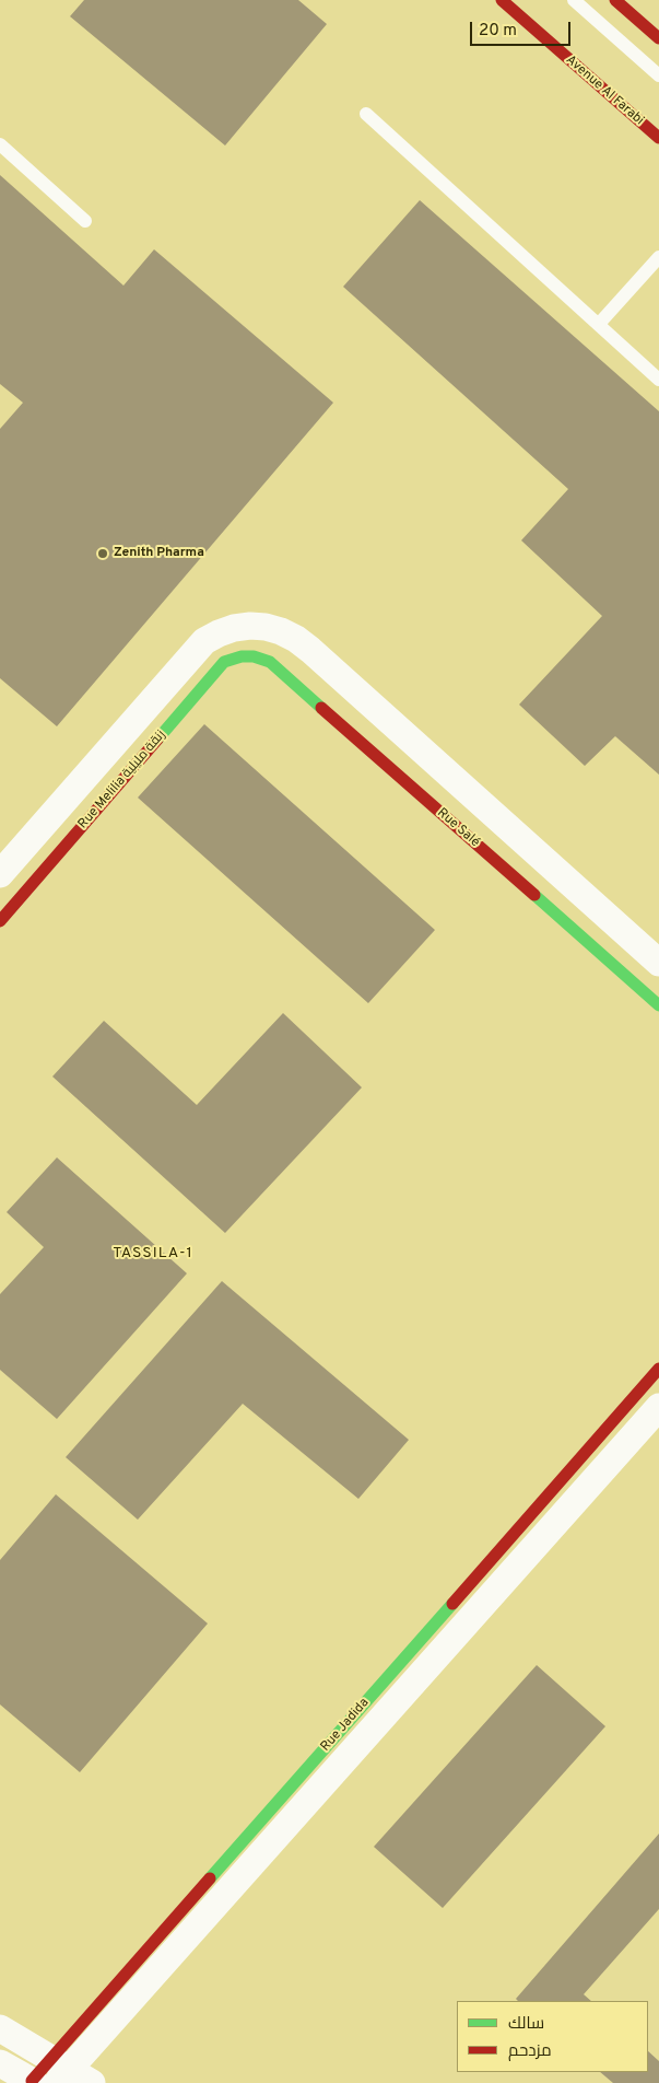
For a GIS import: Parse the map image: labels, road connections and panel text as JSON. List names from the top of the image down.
{
  "streets": {
    "street": [
      "Avenue Al Farabi",
      "Rue Melilia زنقة مليلية",
      "Rue Salé",
      "Rue Jadida"
    ]
  },
  "crossings": [
    ["Rue Melilia زنقة مليلية", "Rue Salé"]
  ],
  "districts": ["TASSILA-1"],
  "places": ["Zenith Pharma"],
  "legend": ["سالك", "مزدحم"],
  "scale_bar": "20 m"
}
